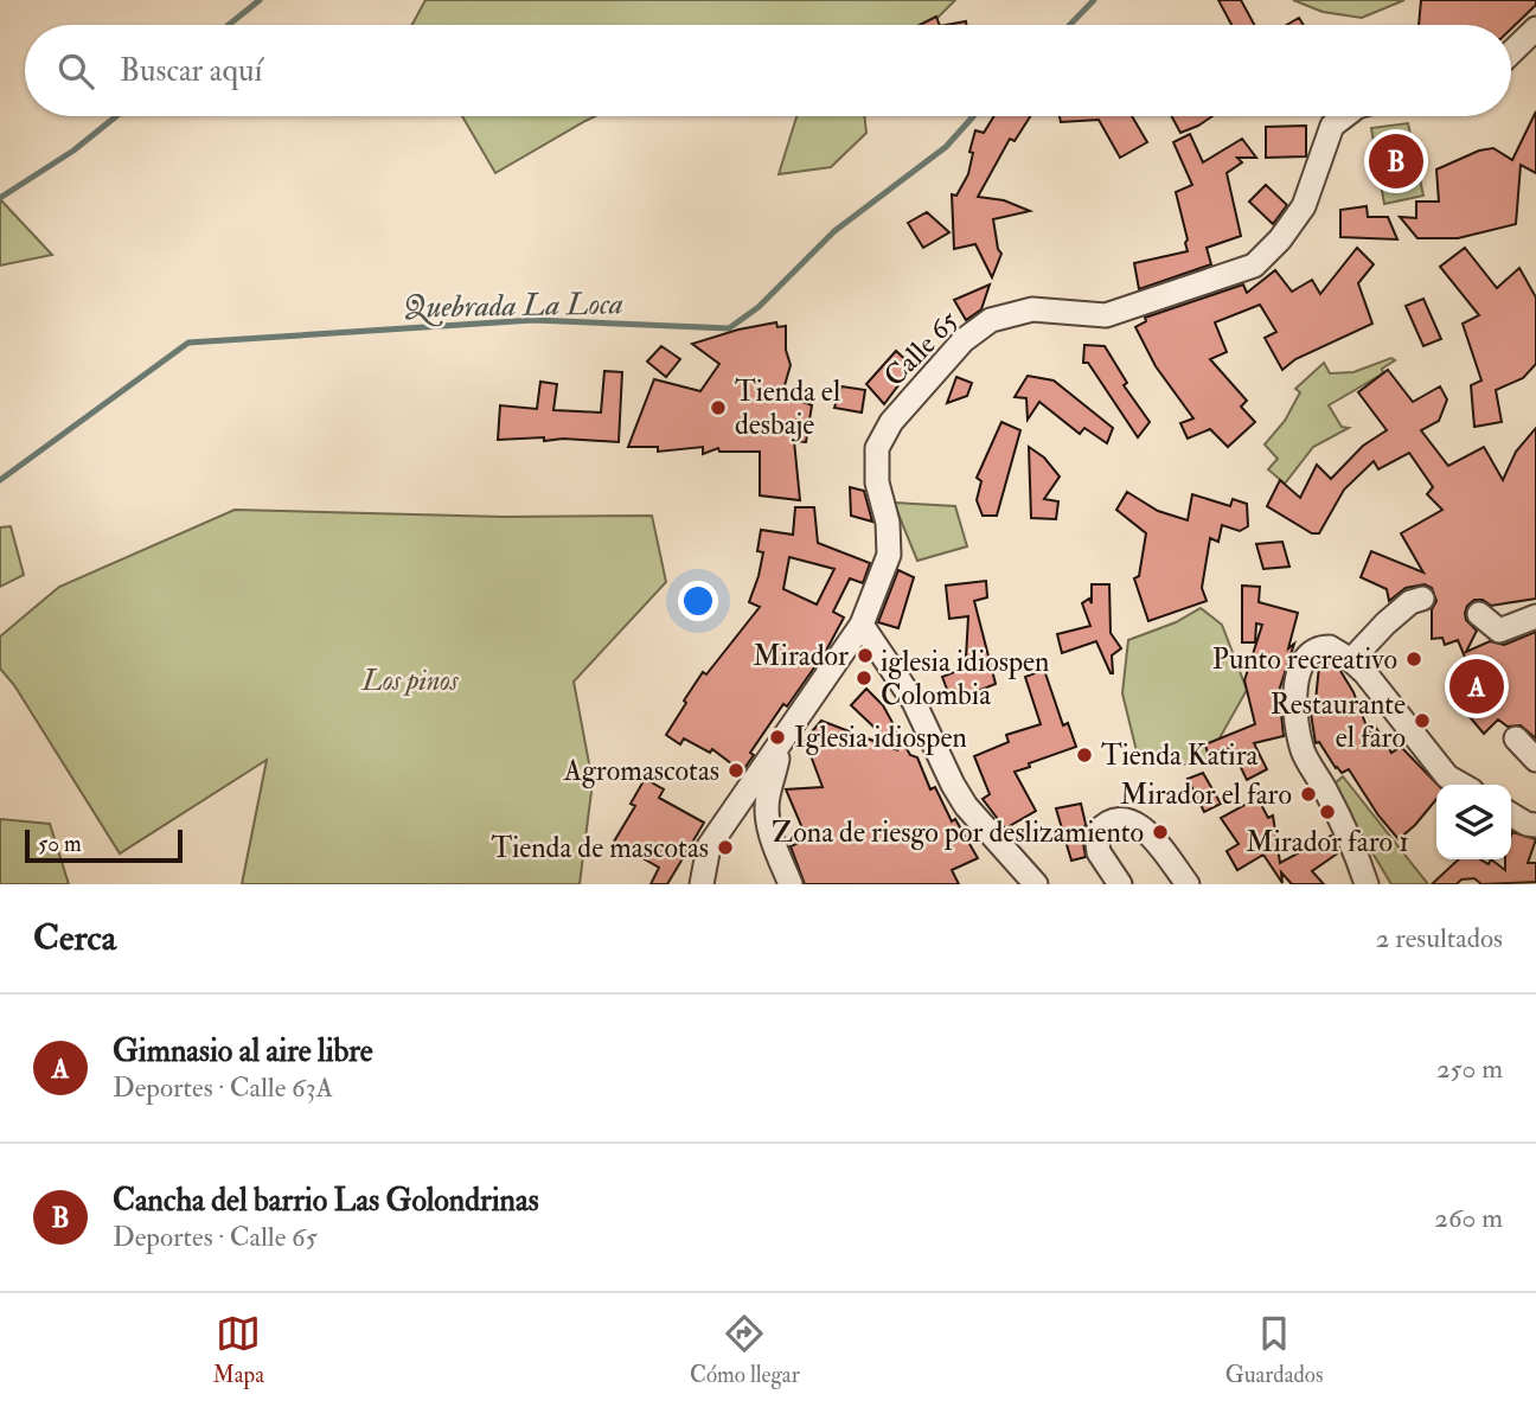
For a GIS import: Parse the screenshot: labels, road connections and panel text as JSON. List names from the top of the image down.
{
  "streets": {
    "street": ["Calle 65"]
  },
  "water": ["Quebrada La Loca"],
  "parks": ["Los pinos"],
  "places": [
    "Tienda el desbaje",
    "Mirador",
    "Punto recreativo",
    "iglesia idiospen Colombia",
    "Restaurante el faro",
    "Iglesia idiospen",
    "Tienda Katira",
    "Agromascotas",
    "Mirador el faro",
    "Mirador faro 1",
    "Zona de riesgo por deslizamiento",
    "Tienda de mascotas"
  ],
  "scale_bar": "50 m",
  "page": {
    "search": "Buscar aquí",
    "pins": ["B", "A"],
    "scale": "50 m",
    "heading": ["Cerca", "2 resultados"],
    "list": [
      {
        "mark": "A",
        "name": "Gimnasio al aire libre",
        "note": "Deportes · Calle 63A",
        "value": "250 m"
      },
      {
        "mark": "B",
        "name": "Cancha del barrio Las Golondrinas",
        "note": "Deportes · Calle 65",
        "value": "260 m"
      }
    ],
    "nav": ["Mapa", "Cómo llegar", "Guardados"]
  }
}
